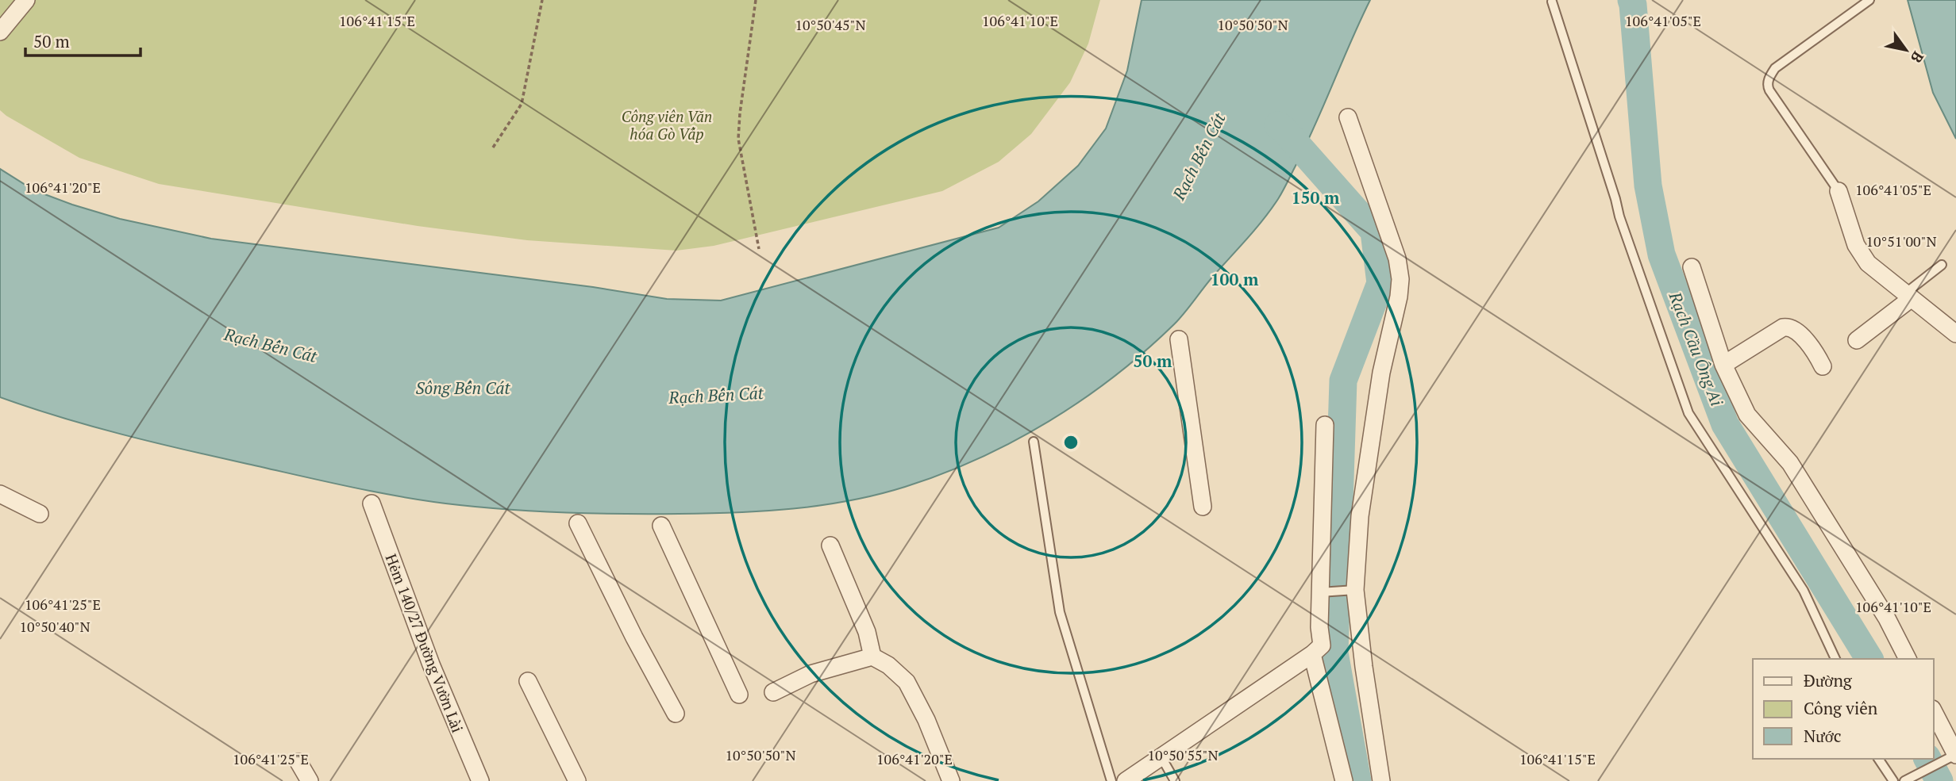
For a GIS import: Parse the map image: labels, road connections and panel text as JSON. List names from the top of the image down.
{
  "streets": {
    "street": ["Hẻm 140/27 Đường Vườn Lài"]
  },
  "water": ["Rạch Bến Cát", "Rạch Cầu Ông Ai", "Sông Bến Cát"],
  "parks": ["Công viên Văn hóa Gò Vấp"],
  "legend": ["Đường", "Công viên", "Nước"],
  "scale_bar": "50 m",
  "north": "bottom right",
  "coordinates": [
    "106°41'15\"E",
    "106°41'05\"E",
    "106°41'10\"E",
    "10°50'45\"N",
    "10°50'50\"N",
    "106°41'20\"E",
    "10°51'00\"N",
    "106°41'25\"E",
    "10°50'40\"N",
    "10°50'55\"N"
  ],
  "rings": ["150 m", "100 m", "50 m"]
}
